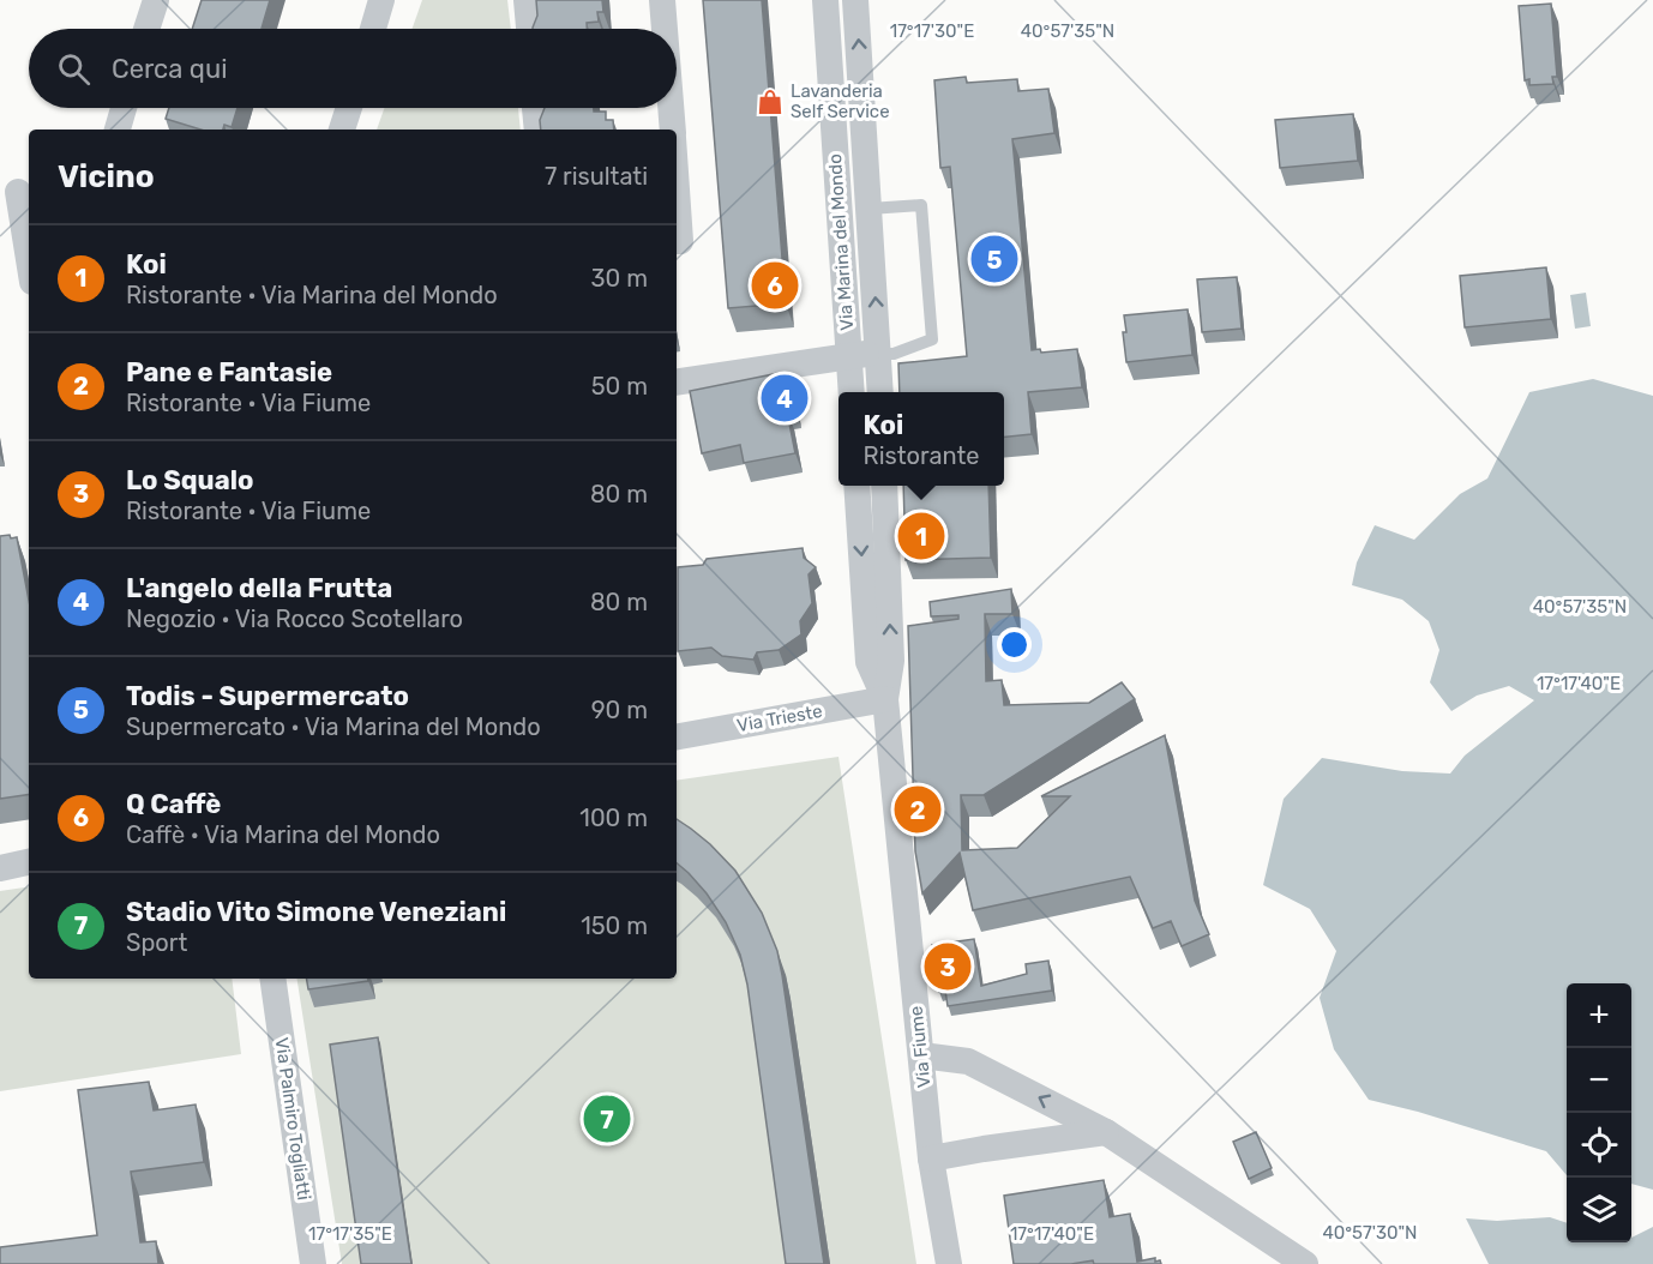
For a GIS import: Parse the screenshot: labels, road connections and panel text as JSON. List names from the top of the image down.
{
  "streets": {
    "street": [
      "Via Marina del Mondo",
      "Via Trieste",
      "Via Fiume",
      "Via Palmiro Togliatti"
    ]
  },
  "crossings": [
    ["Via Trieste", "Via Fiume"]
  ],
  "places": {
    "shop": ["Lavanderia Self Service"]
  },
  "page": {
    "search": "Cerca qui",
    "heading": ["Vicino", "7 risultati"],
    "list": [
      {
        "mark": "1",
        "name": "Koi",
        "note": "Ristorante · Via Marina del Mondo",
        "value": "30 m"
      },
      {
        "mark": "2",
        "name": "Pane e Fantasie",
        "note": "Ristorante · Via Fiume",
        "value": "50 m"
      },
      {
        "mark": "3",
        "name": "Lo Squalo",
        "note": "Ristorante · Via Fiume",
        "value": "80 m"
      },
      {
        "mark": "4",
        "name": "L'angelo della Frutta",
        "note": "Negozio · Via Rocco Scotellaro",
        "value": "80 m"
      },
      {
        "mark": "5",
        "name": "Todis - Supermercato",
        "note": "Supermercato · Via Marina del Mondo",
        "value": "90 m"
      },
      {
        "mark": "6",
        "name": "Q Caffè",
        "note": "Caffè · Via Marina del Mondo",
        "value": "100 m"
      },
      {
        "mark": "7",
        "name": "Stadio Vito Simone Veneziani",
        "note": "Sport",
        "value": "150 m"
      }
    ],
    "pins": [
      "5",
      "6",
      "4",
      "1",
      "2",
      "3",
      "7"
    ],
    "popup": ["Koi", "Ristorante"],
    "map_buttons": ["+", "−"]
  },
  "coordinates": [
    "17°17'30\"E",
    "40°57'35\"N",
    "17°17'40\"E",
    "40°57'30\"N",
    "17°17'35\"E"
  ]
}
